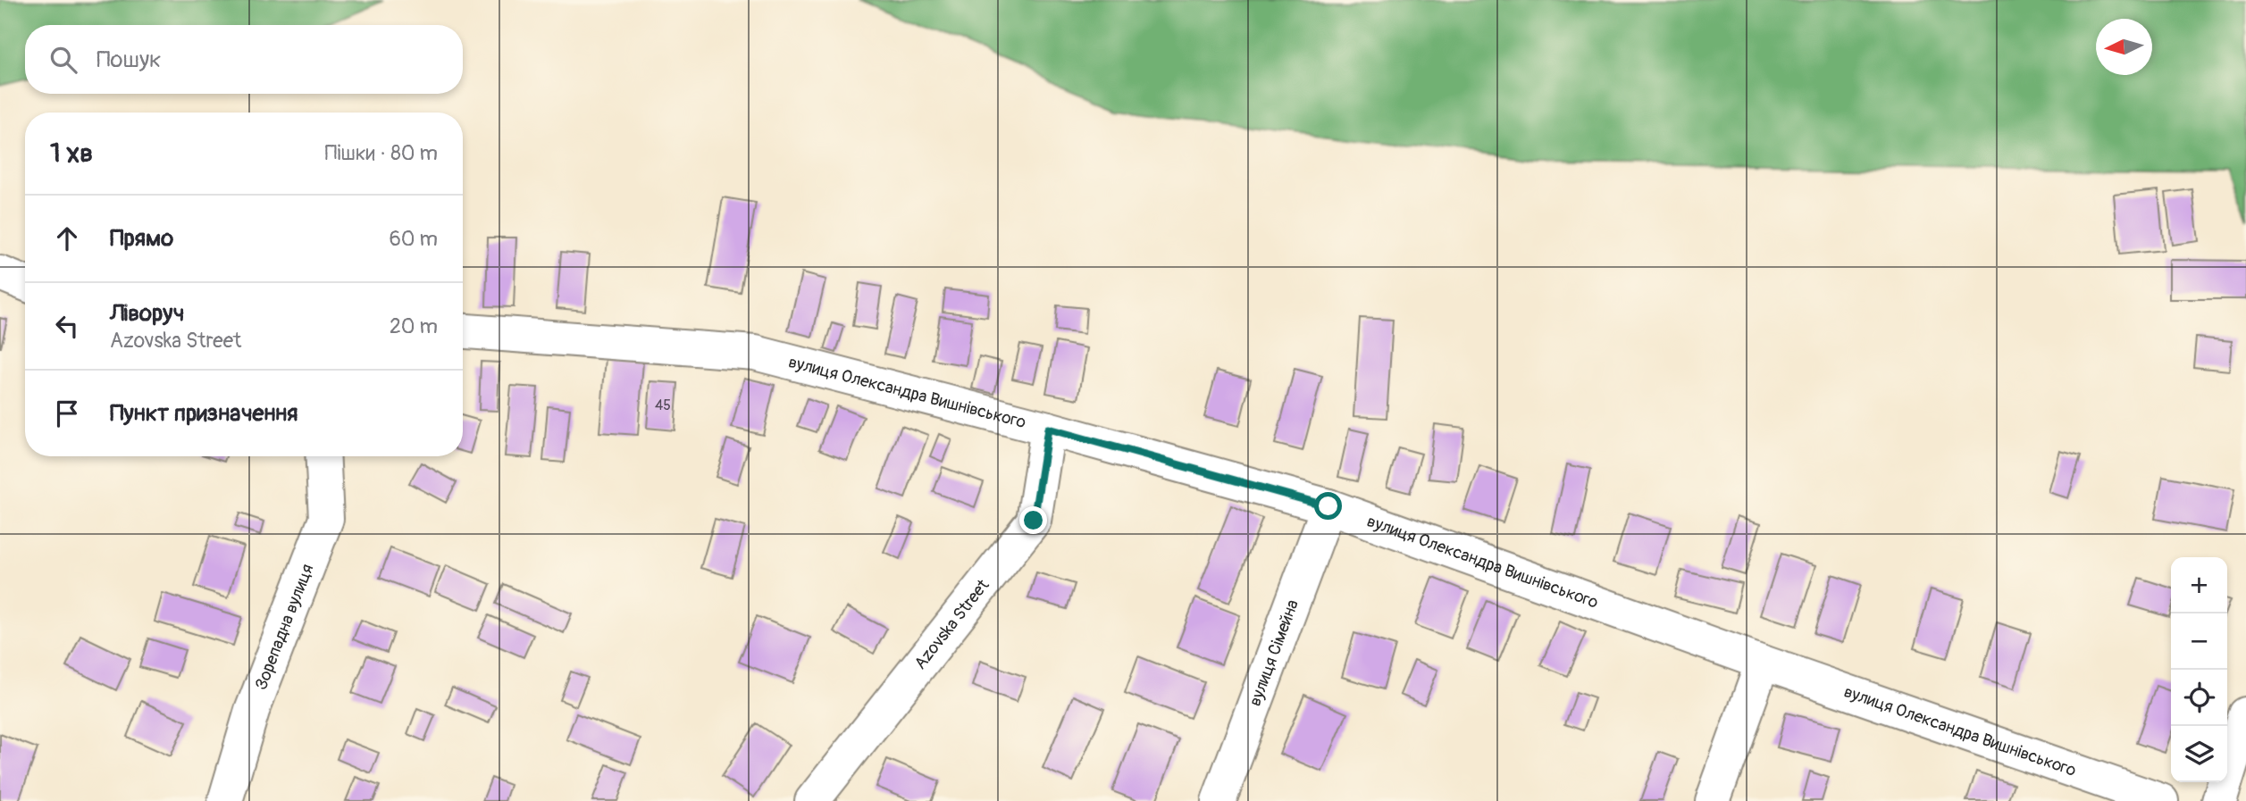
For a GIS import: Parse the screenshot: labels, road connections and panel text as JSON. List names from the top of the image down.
{
  "streets": {
    "street": [
      "вулиця Олександра Вишнівського",
      "Azovska Street",
      "Зорепадна вулиця",
      "вулиця Сімейна"
    ]
  },
  "crossings": [
    ["вулиця Олександра Вишнівського", "Azovska Street"],
    ["вулиця Олександра Вишнівського", "вулиця Сімейна"]
  ],
  "house_numbers": ["45"],
  "north": "left",
  "page": {
    "search": "Пошук",
    "heading": ["1 хв", "Пішки · 80 m"],
    "list": [
      ["Прямо", "60 m"],
      ["Ліворуч", "Azovska Street", "20 m"],
      "Пункт призначення"
    ],
    "map_buttons": ["+", "−"]
  }
}
